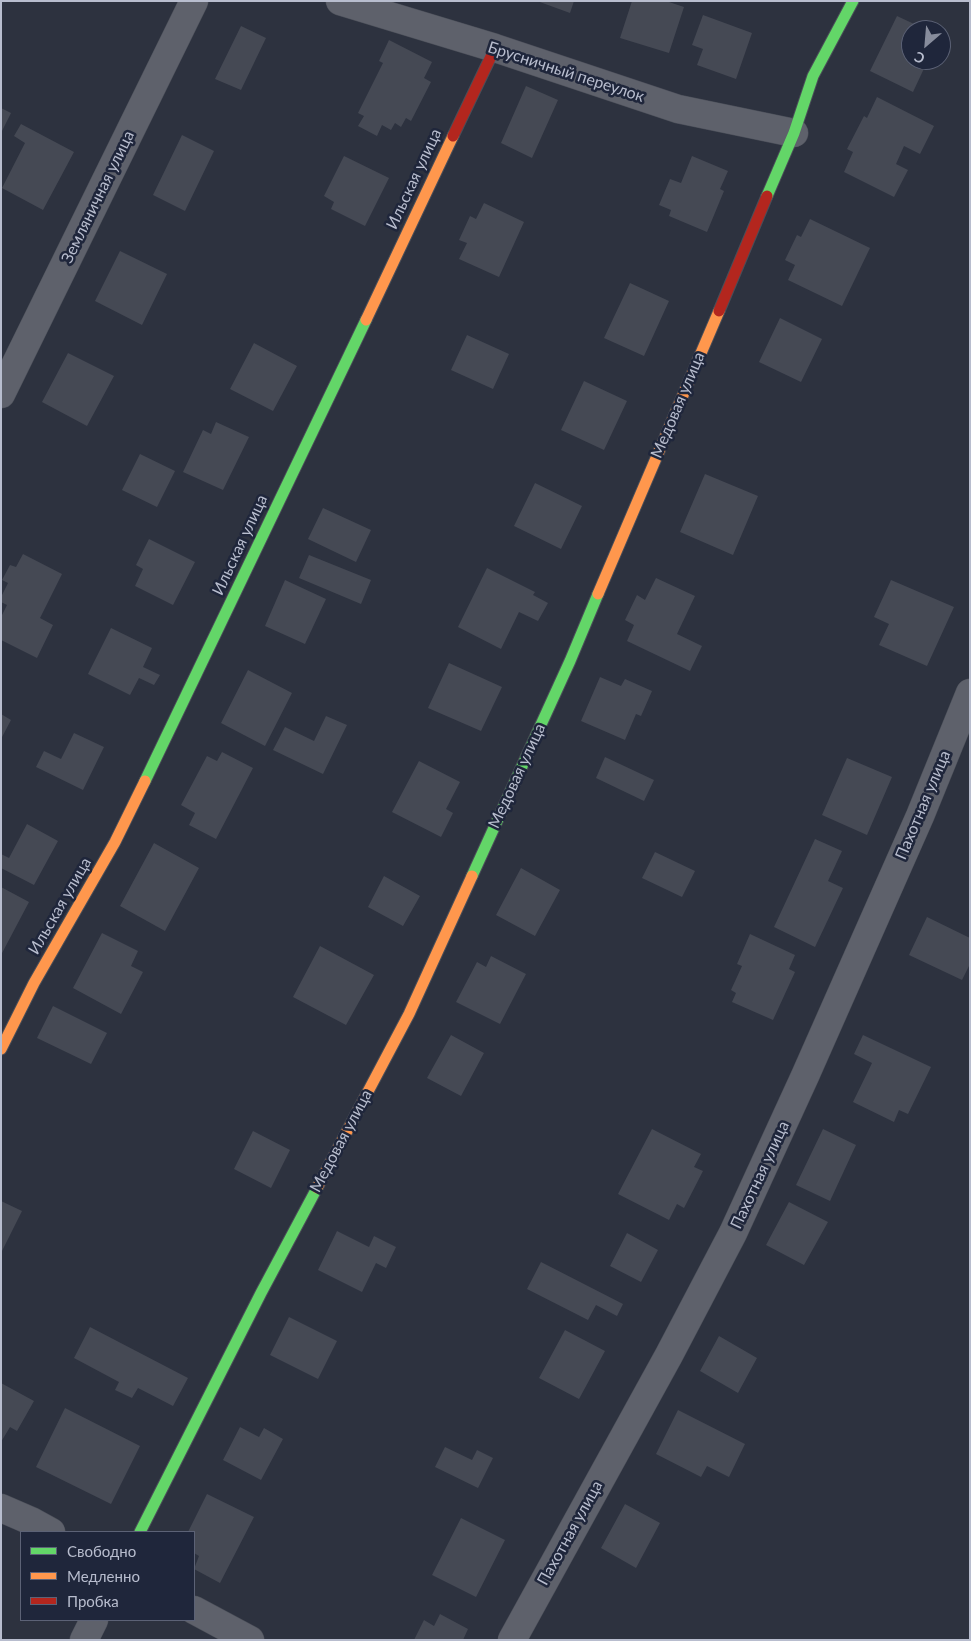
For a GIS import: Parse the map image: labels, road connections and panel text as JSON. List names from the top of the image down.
{
  "streets": {
    "street": [
      "Брусничный переулок",
      "Ильская улица",
      "Земляничная улица",
      "Медовая улица",
      "Пахотная улица"
    ]
  },
  "crossings": [
    ["Брусничный переулок", "Ильская улица"],
    ["Брусничный переулок", "Медовая улица"]
  ],
  "legend": ["Свободно", "Медленно", "Пробка"],
  "north": "bottom left"
}
